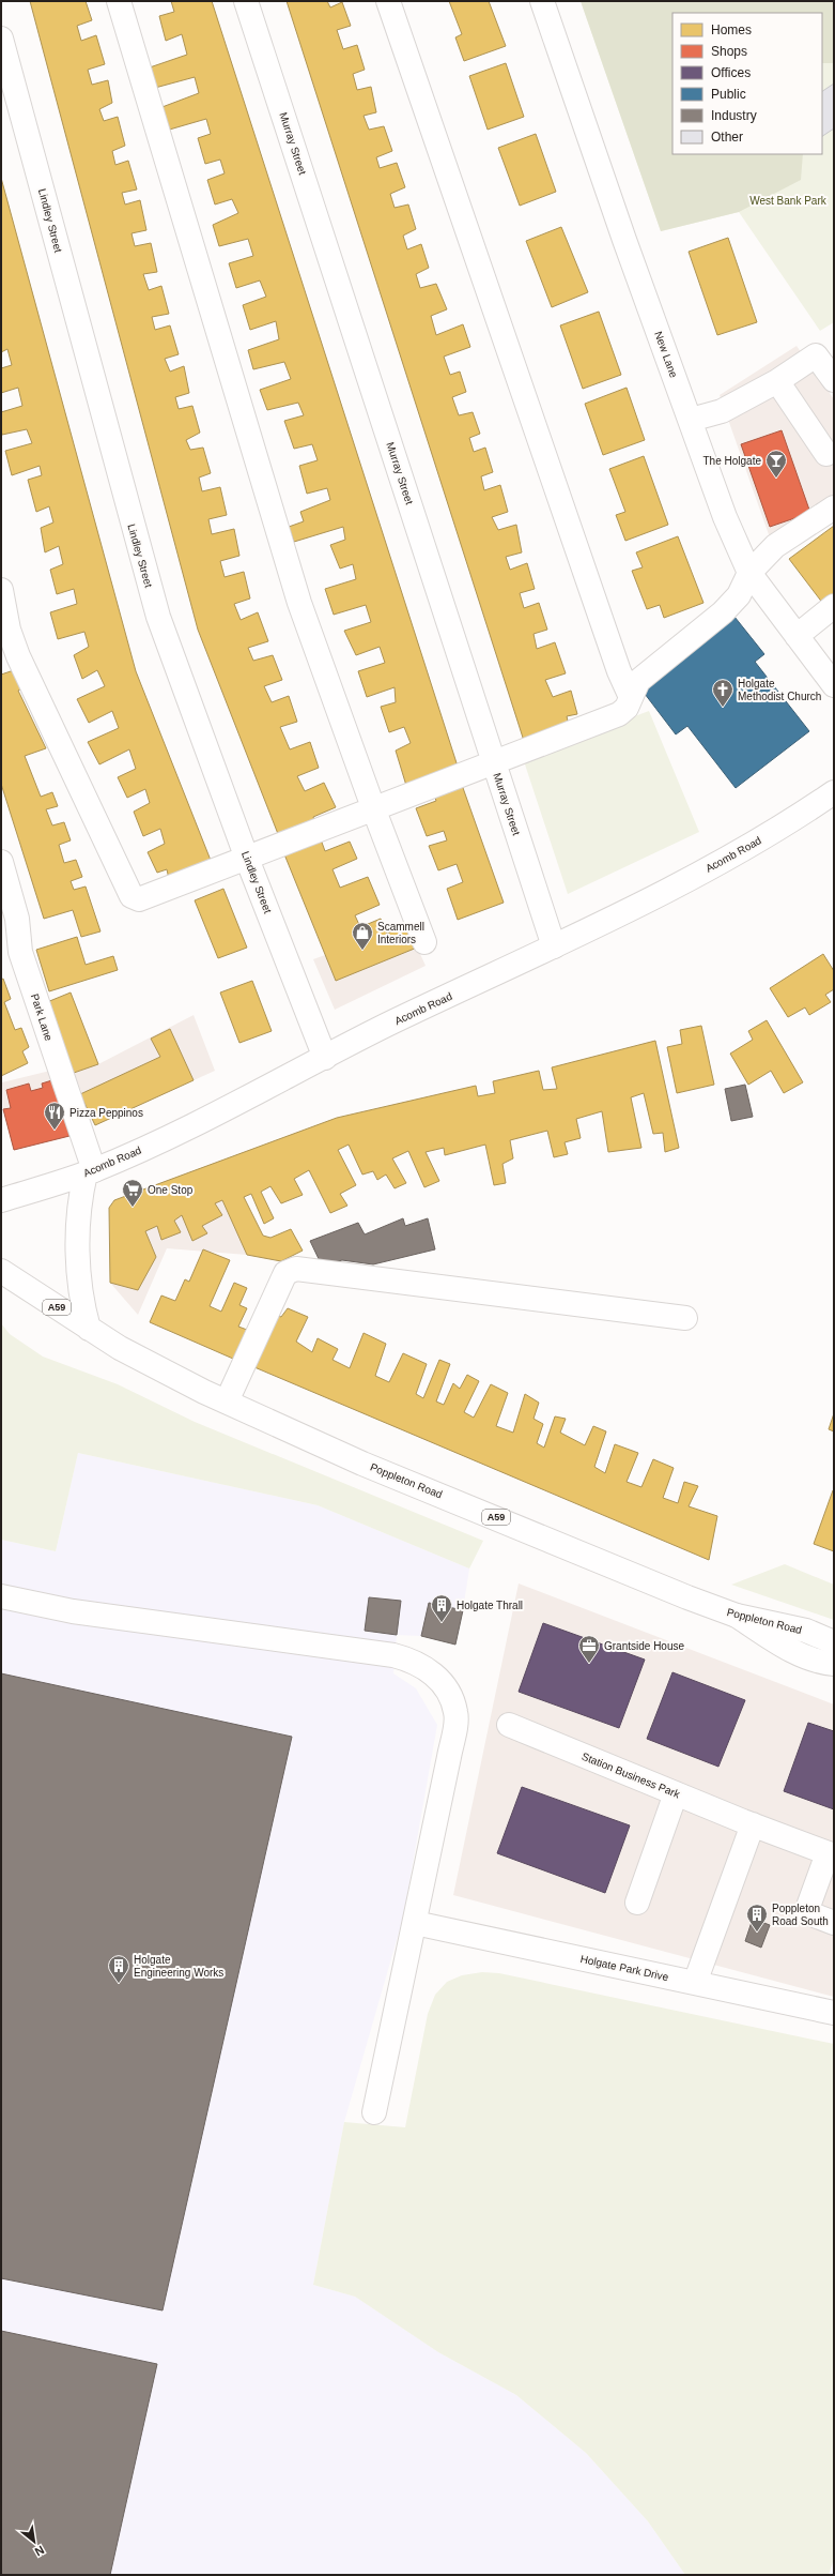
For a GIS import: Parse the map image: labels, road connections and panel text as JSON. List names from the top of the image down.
{
  "streets": {
    "street": [
      "Murray Street",
      "Lindley Street",
      "New Lane",
      "Acomb Road",
      "Park Lane",
      "A59",
      "Poppleton Road",
      "Station Business Park",
      "Holgate Park Drive"
    ]
  },
  "crossings": [
    ["Murray Street", "Acomb Road"],
    ["Lindley Street", "Acomb Road"],
    ["Acomb Road", "Park Lane"]
  ],
  "parks": ["West Bank Park"],
  "places": {
    "bar": ["The Holgate"],
    "church": ["Holgate Methodist Church"],
    "shop": ["Scammell Interiors"],
    "restaurant": ["Pizza Peppinos"],
    "supermarket": ["One Stop"],
    "building": ["Holgate Thrall", "Poppleton Road South", "Holgate Engineering Works"],
    "office": ["Grantside House"]
  },
  "legend": [
    "Homes",
    "Shops",
    "Offices",
    "Public",
    "Industry",
    "Other"
  ],
  "north": "bottom right"
}
